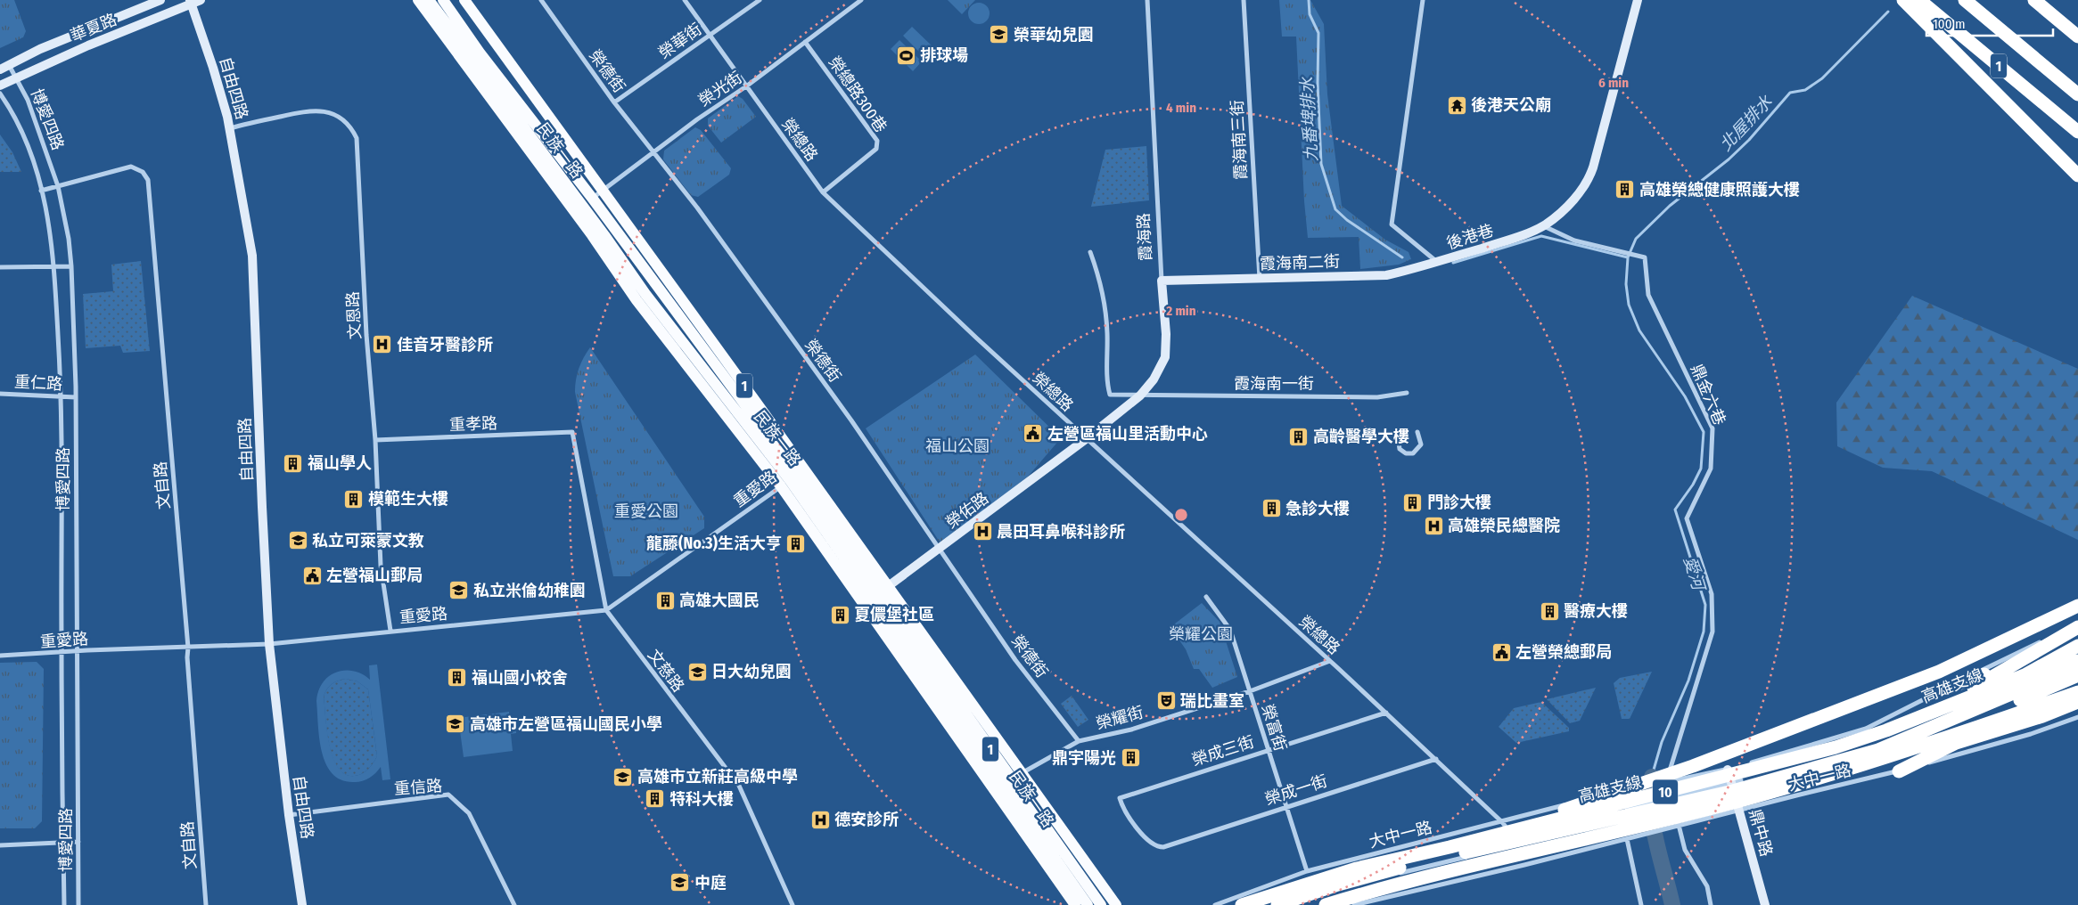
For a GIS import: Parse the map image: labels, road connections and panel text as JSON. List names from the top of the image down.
{
  "streets": {
    "highway": ["1", "高雄支線", "10"],
    "main road": ["民族一路"],
    "street": [
      "華夏路",
      "榮華街",
      "榮德街",
      "自由四路",
      "榮光街",
      "榮總路300巷",
      "博愛四路",
      "榮總路",
      "霞海南三街",
      "霞海路",
      "後港巷",
      "霞海南二街",
      "文恩路",
      "重仁路",
      "霞海南一街",
      "鼎金六巷",
      "重孝路",
      "文自路",
      "重愛路",
      "榮佑路",
      "文慈路",
      "榮耀街",
      "榮富街",
      "榮成三街",
      "大中一路",
      "重信路",
      "榮成一街",
      "鼎中路"
    ]
  },
  "crossings": [
    ["華夏路", "自由四路"],
    ["華夏路", "博愛四路"],
    ["榮華街", "榮德街"],
    ["榮華街", "榮總路"],
    ["榮德街", "榮光街"],
    ["榮德街", "榮佑路"],
    ["榮德街", "榮耀街"],
    ["自由四路", "文恩路"],
    ["自由四路", "重愛路"],
    ["自由四路", "重信路"],
    ["榮光街", "榮總路300巷"],
    ["榮光街", "榮總路"],
    ["榮光街", "民族一路"],
    ["榮總路300巷", "榮總路"],
    ["博愛四路", "重仁路"],
    ["博愛四路", "文自路"],
    ["博愛四路", "重愛路"],
    ["榮總路", "霞海路"],
    ["榮總路", "榮佑路"],
    ["榮總路", "榮耀街"],
    ["榮總路", "榮成三街"],
    ["榮總路", "大中一路"],
    ["榮總路", "榮成一街"],
    ["霞海南三街", "霞海南二街"],
    ["民族一路", "重愛路"],
    ["民族一路", "榮佑路"],
    ["民族一路", "榮耀街"],
    ["霞海路", "霞海南二街"],
    ["霞海路", "霞海南一街"],
    ["霞海路", "榮佑路"],
    ["後港巷", "霞海南二街"],
    ["後港巷", "鼎金六巷"],
    ["文恩路", "重孝路"],
    ["文恩路", "重愛路"],
    ["鼎金六巷", "大中一路"],
    ["重孝路", "文慈路"],
    ["文自路", "重愛路"],
    ["重愛路", "文慈路"],
    ["高雄支線", "大中一路"],
    ["榮耀街", "榮富街"],
    ["榮富街", "榮成三街"],
    ["榮富街", "大中一路"],
    ["榮富街", "榮成一街"],
    ["榮成三街", "榮成一街"],
    ["大中一路", "鼎中路"]
  ],
  "water": ["九番埤排水", "北屋排水", "愛河"],
  "parks": ["福山公園", "重愛公園", "榮耀公園"],
  "places": {
    "school or university": [
      "榮華幼兒園",
      "私立可萊蒙文教",
      "私立米倫幼稚園",
      "日大幼兒園",
      "高雄市左營區福山國民小學",
      "高雄市立新莊高級中學",
      "中庭"
    ],
    "sports": ["排球場"],
    "temple": ["後港天公廟"],
    "building": [
      "高雄榮總健康照護大樓",
      "高齡醫學大樓",
      "福山學人",
      "模範生大樓",
      "門診大樓",
      "急診大樓",
      "龍藤(No.3)生活大亨",
      "高雄大國民",
      "醫療大樓",
      "夏儂堡社區",
      "福山國小校舍",
      "鼎宇陽光",
      "特科大樓"
    ],
    "hospital": [
      "佳音牙醫診所",
      "高雄榮民總醫院",
      "晨田耳鼻喉科診所",
      "德安診所"
    ],
    "public building": ["左營區福山里活動中心", "左營福山郵局", "左營榮總郵局"],
    "theatre": ["瑞比畫室"]
  },
  "scale_bar": "100 m",
  "rings": ["6 min", "4 min", "2 min"]
}
